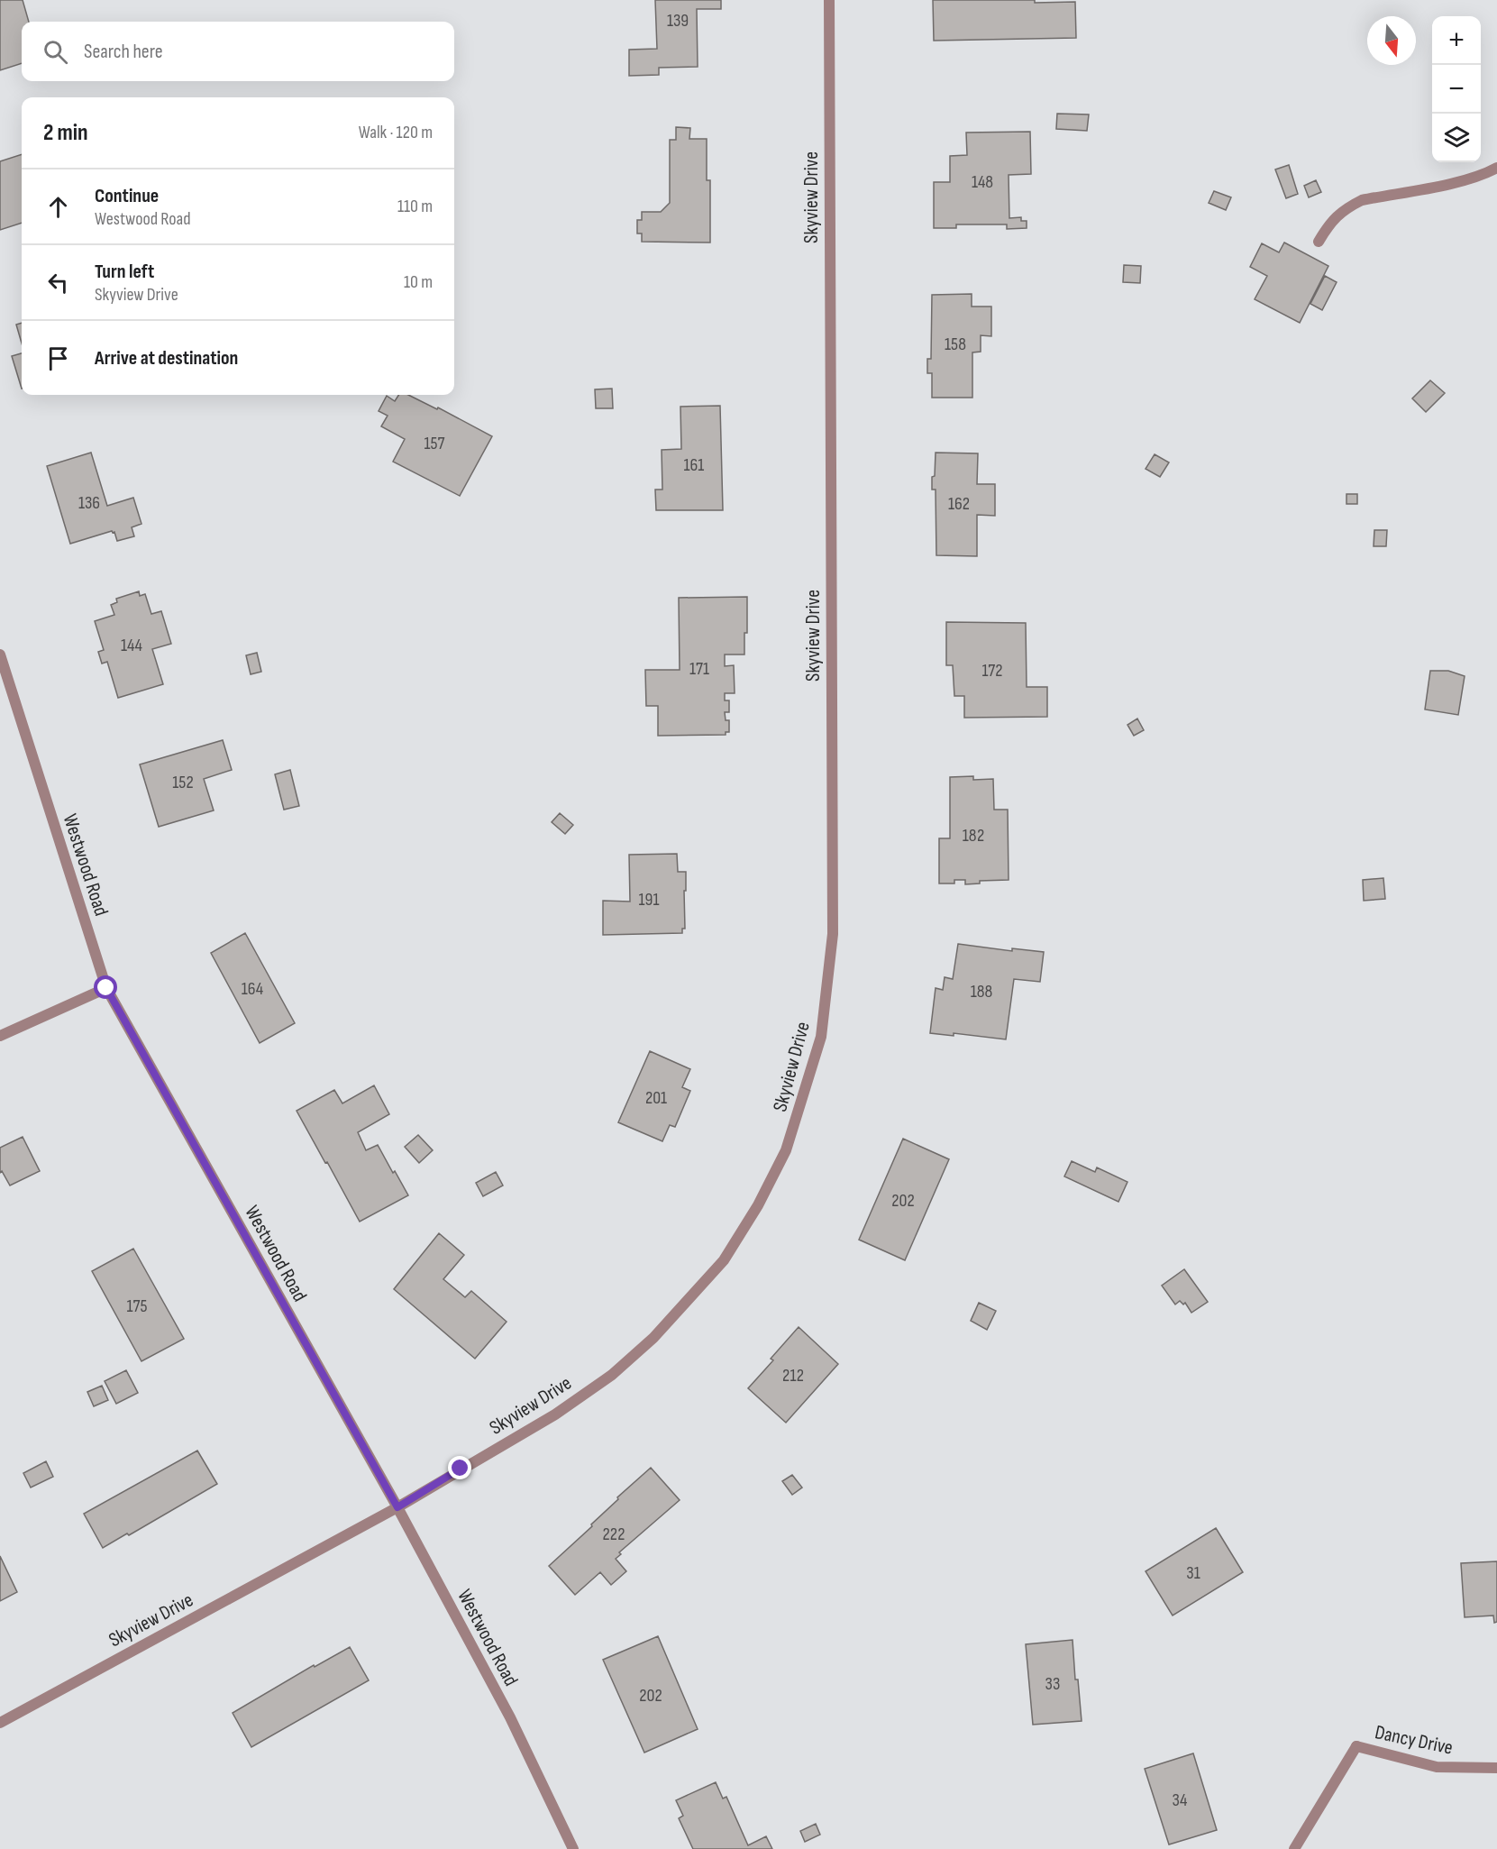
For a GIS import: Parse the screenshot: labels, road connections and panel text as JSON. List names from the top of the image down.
{
  "streets": {
    "street": ["Skyview Drive", "Westwood Road", "Dancy Drive"]
  },
  "crossings": [
    ["Skyview Drive", "Westwood Road"]
  ],
  "house_numbers": [
    "139",
    "148",
    "158",
    "157",
    "161",
    "136",
    "162",
    "144",
    "171",
    "172",
    "152",
    "182",
    "191",
    "164",
    "188",
    "201",
    "202",
    "175",
    "212",
    "222",
    "31",
    "33",
    "202",
    "34"
  ],
  "north": "bottom",
  "page": {
    "map_buttons": ["+", "−"],
    "search": "Search here",
    "heading": ["2 min", "Walk · 120 m"],
    "list": [
      ["Continue", "Westwood Road", "110 m"],
      ["Turn left", "Skyview Drive", "10 m"],
      "Arrive at destination"
    ]
  }
}
